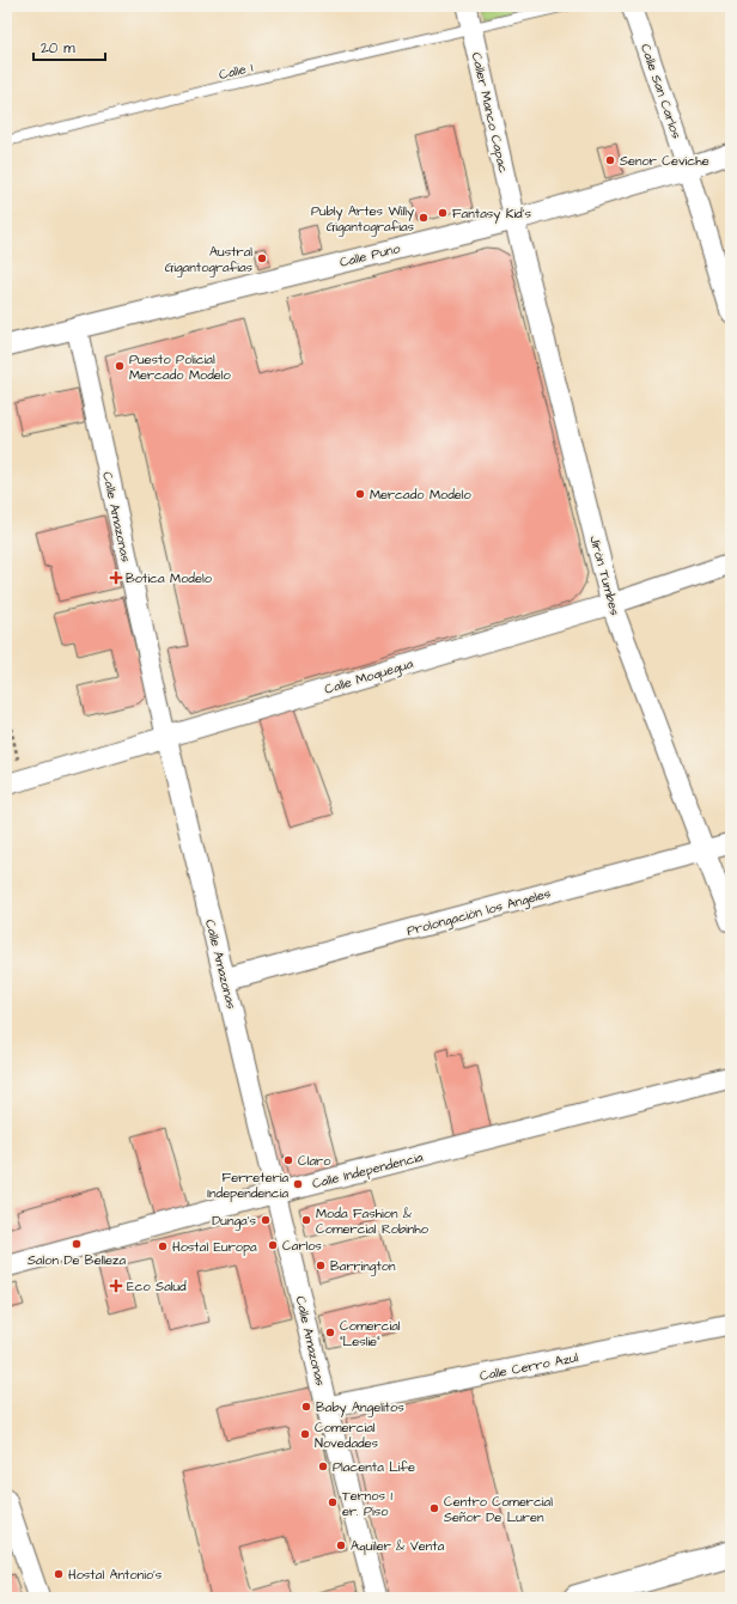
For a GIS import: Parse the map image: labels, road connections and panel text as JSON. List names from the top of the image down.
{
  "streets": {
    "street": [
      "Calle San Carlos",
      "Caller Manco Capac",
      "Calle Puno",
      "Calle Amazonas",
      "Jirón Tumbes",
      "Calle Moquegua",
      "Prolongación los Angeles",
      "Calle Independencia",
      "Calle Cerro Azul"
    ],
    "lane": ["Calle 1"]
  },
  "crossings": [
    ["Calle 1", "Caller Manco Capac"],
    ["Calle San Carlos", "Calle Puno"],
    ["Caller Manco Capac", "Calle Puno"],
    ["Caller Manco Capac", "Jirón Tumbes"],
    ["Calle Puno", "Calle Amazonas"],
    ["Calle Puno", "Jirón Tumbes"],
    ["Calle Amazonas", "Calle Moquegua"],
    ["Calle Amazonas", "Prolongación los Angeles"],
    ["Calle Amazonas", "Calle Independencia"],
    ["Calle Amazonas", "Calle Cerro Azul"],
    ["Jirón Tumbes", "Calle Moquegua"],
    ["Jirón Tumbes", "Prolongación los Angeles"]
  ],
  "places": {
    "other": [
      "Senor Ceviche",
      "Fantasy Kid's",
      "Publy Artes Willy Gigantografias",
      "Austral Gigantografias",
      "Puesto Policial Mercado Modelo",
      "Mercado Modelo",
      "Claro",
      "Ferretería Independencia",
      "Dunga's",
      "Moda Fashion & Comercial Robinho",
      "Salon De Belleza",
      "Carlos",
      "Hostal Europa",
      "Barrington",
      "Comercial \"Leslie\"",
      "Baby Angelitos",
      "Comercial Novedades",
      "Placenta Life",
      "Ternos 1 er. Piso",
      "Centro Comercial Señor De Luren",
      "Aquiler & Venta",
      "Hostal Antonio's"
    ],
    "health": ["Botica Modelo", "Eco Salud"]
  },
  "scale_bar": "20 m"
}
